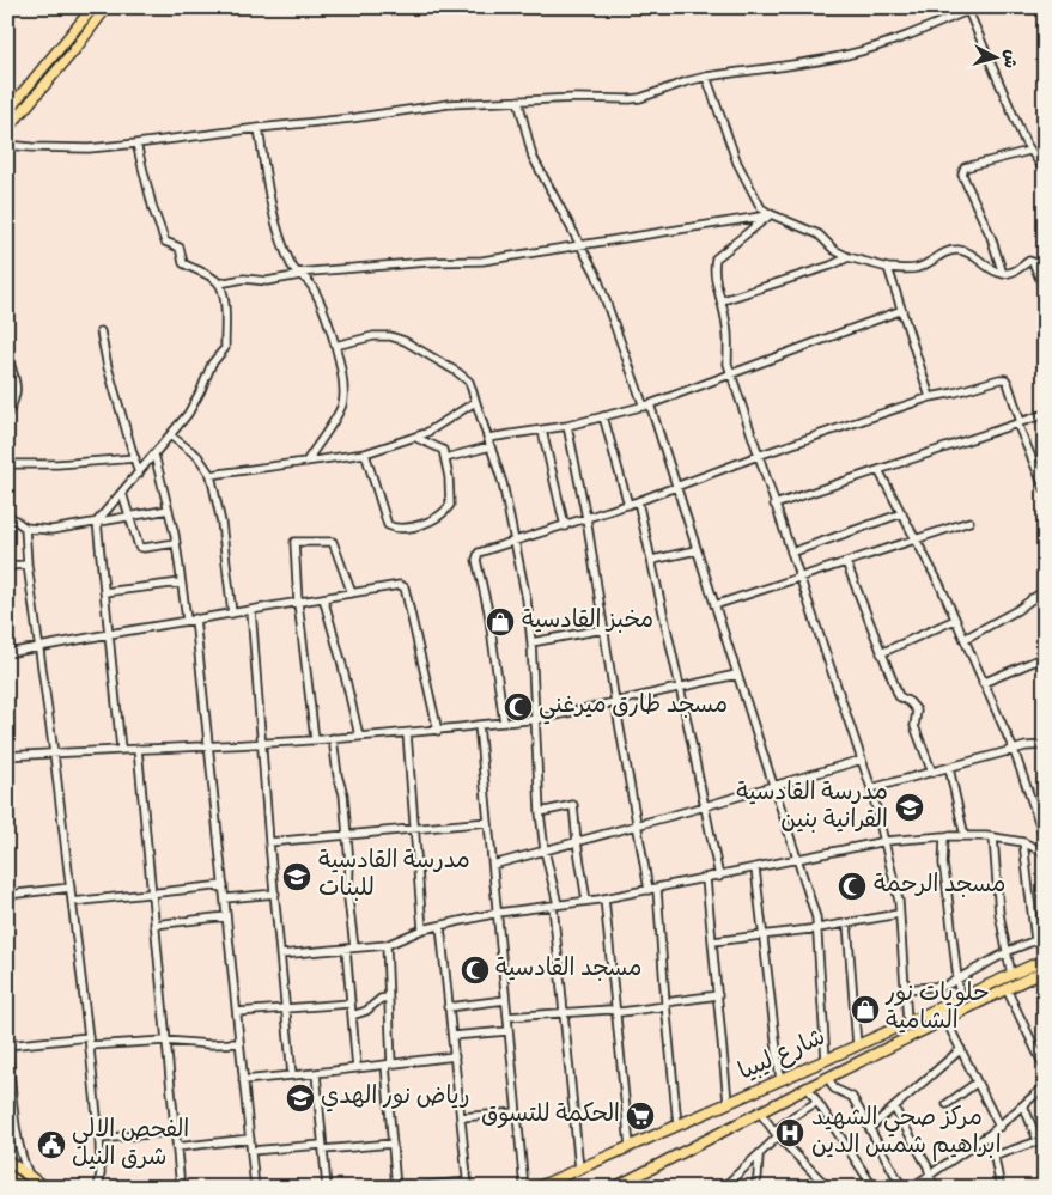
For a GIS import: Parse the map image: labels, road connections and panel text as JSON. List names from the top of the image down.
{
  "streets": {
    "main road": ["شارع ليبيا"]
  },
  "places": {
    "shop": ["مخبز القادسية", "حلويات نور الشامية"],
    "mosque": ["مسجد طارق ميرغني", "مسجد الرحمة", "مسجد القادسية"],
    "school or university": ["مدرسة القادسية القرانية بنين", "مدرسة القادسية للبنات", "رياض نور الهدي"],
    "supermarket": ["الحكمة للتسوق"],
    "hospital": ["مركز صحي الشهيد ابراهيم شمس الدين"],
    "public building": ["الفحص الالي شرق النيل"]
  },
  "north": "right"
}
